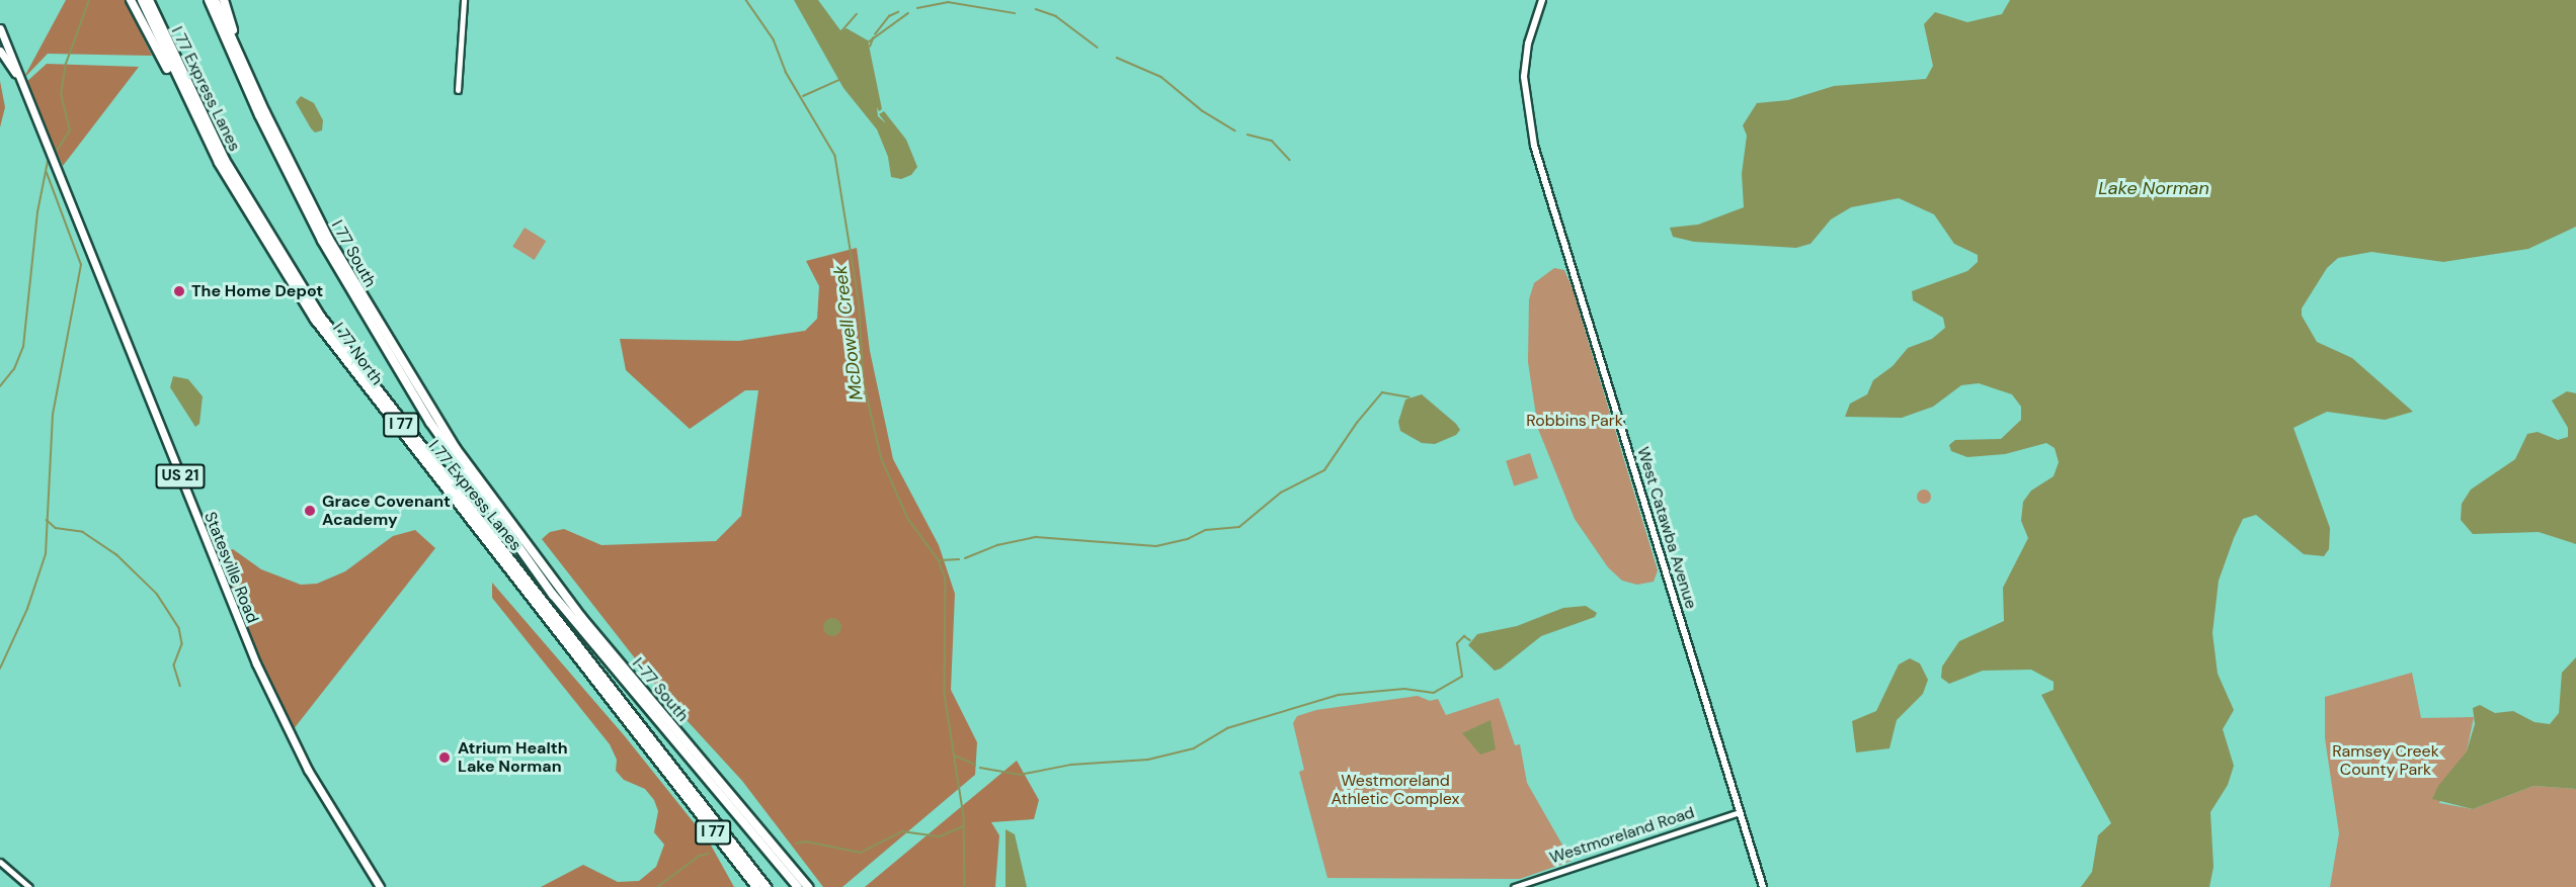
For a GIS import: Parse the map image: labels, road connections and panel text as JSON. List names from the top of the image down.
{
  "streets": {
    "highway": [
      "I 77 Express Lanes",
      "I 77 South",
      "I 77 North",
      "I 77",
      "I-77 South"
    ],
    "main road": ["US 21", "West Catawba Avenue", "Statesville Road"],
    "street": ["Westmoreland Road"]
  },
  "crossings": [
    ["I 77 South", "I-77 South"],
    ["I 77 North", "I 77"],
    ["West Catawba Avenue", "Westmoreland Road"]
  ],
  "water": ["Lake Norman", "McDowell Creek"],
  "parks": ["Robbins Park", "Ramsey Creek County Park", "Westmoreland Athletic Complex"],
  "places": ["The Home Depot", "Grace Covenant Academy", "Atrium Health Lake Norman"]
}
